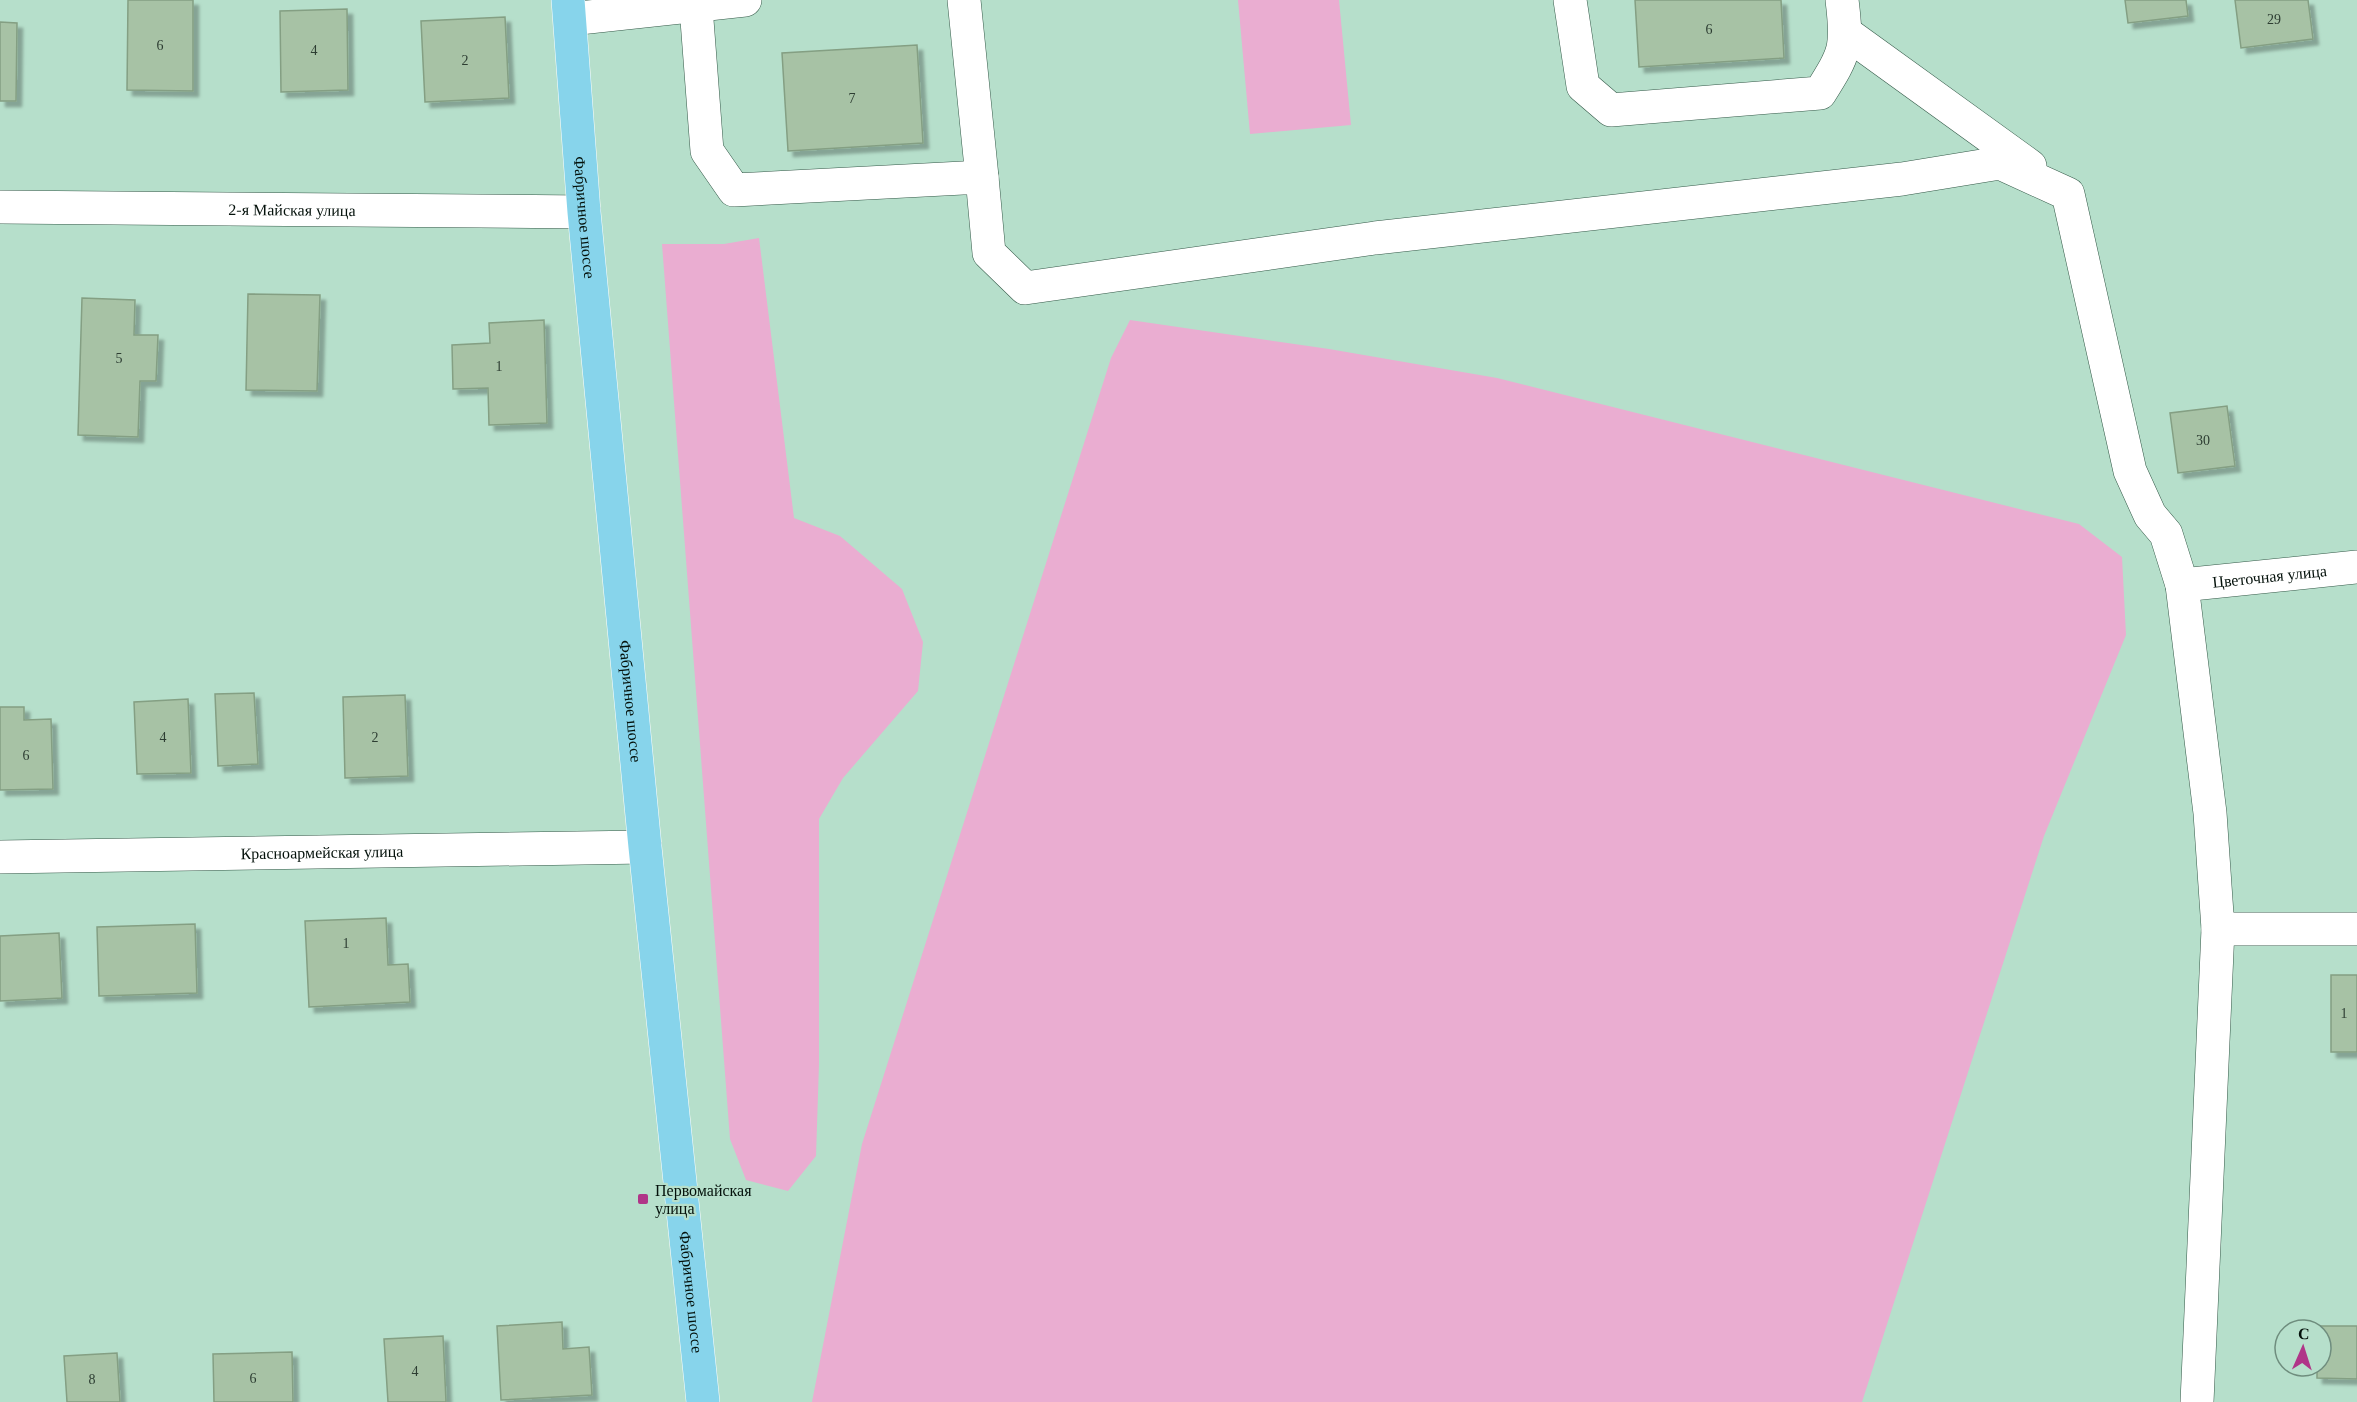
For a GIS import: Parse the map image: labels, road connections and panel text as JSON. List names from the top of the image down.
{
  "streets": {
    "main road": ["Фабричное шоссе"],
    "street": ["2-я Майская улица", "Цветочная улица", "Красноармейская улица"]
  },
  "crossings": [
    ["2-я Майская улица", "Фабричное шоссе"],
    ["Фабричное шоссе", "Красноармейская улица"]
  ],
  "places": {
    "transit": ["Первомайская улица"]
  },
  "house_numbers": [
    "29",
    "6",
    "6",
    "4",
    "2",
    "7",
    "5",
    "1",
    "30",
    "4",
    "2",
    "6",
    "1",
    "1",
    "4",
    "6",
    "8"
  ],
  "north": "top"
}
